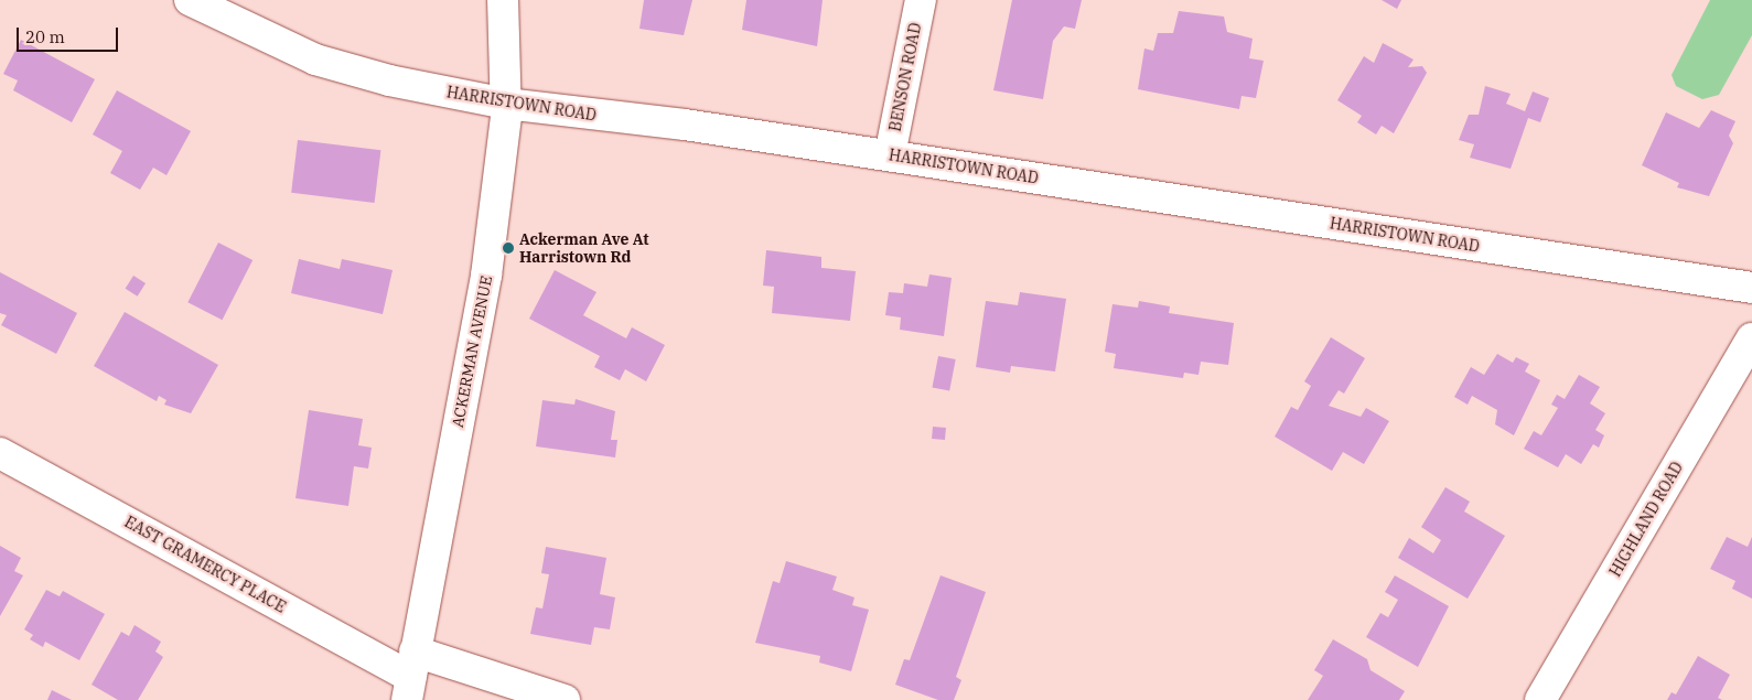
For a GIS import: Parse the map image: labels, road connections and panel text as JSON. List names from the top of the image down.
{
  "streets": {
    "street": [
      "BENSON ROAD",
      "HARRISTOWN ROAD",
      "ACKERMAN AVENUE",
      "HIGHLAND ROAD",
      "EAST GRAMERCY PLACE"
    ]
  },
  "crossings": [
    ["BENSON ROAD", "HARRISTOWN ROAD"],
    ["HARRISTOWN ROAD", "ACKERMAN AVENUE"],
    ["ACKERMAN AVENUE", "EAST GRAMERCY PLACE"]
  ],
  "places": ["Ackerman Ave At Harristown Rd"],
  "scale_bar": "20 m"
}
